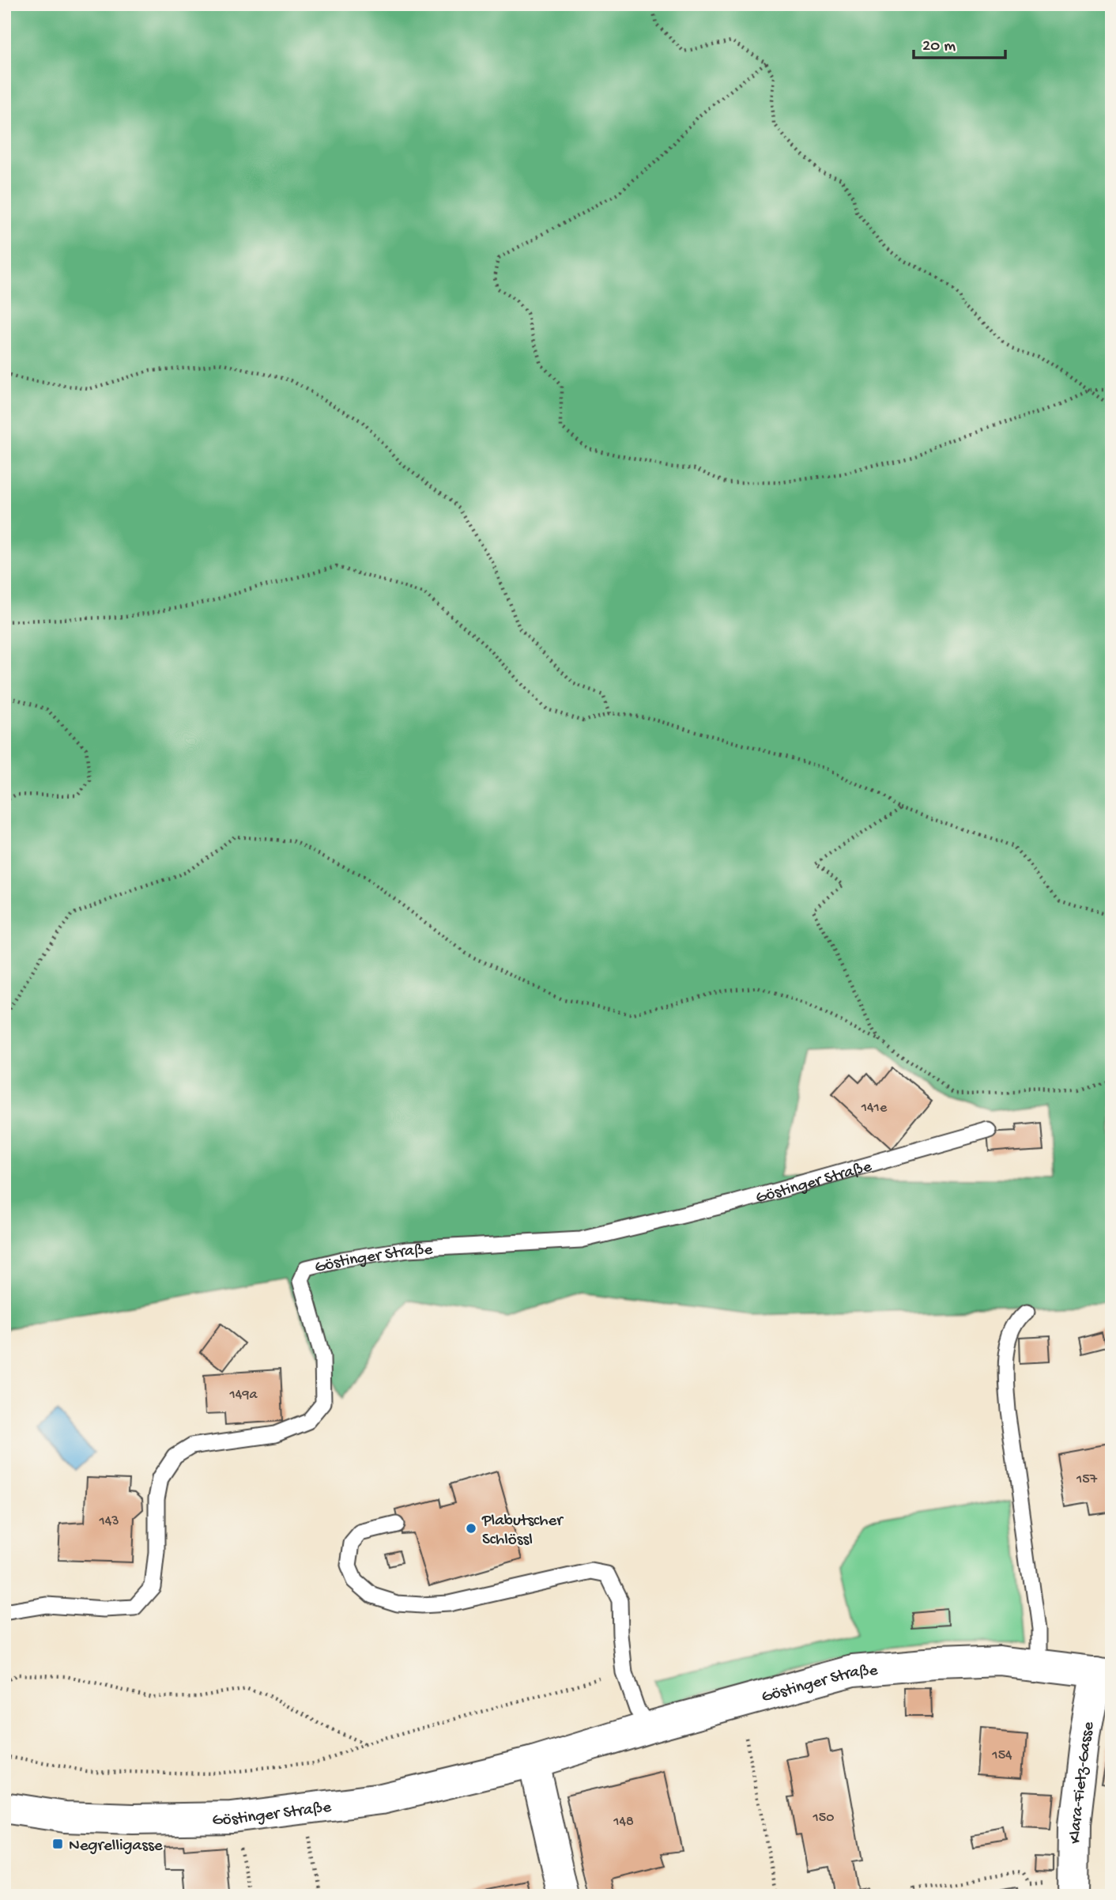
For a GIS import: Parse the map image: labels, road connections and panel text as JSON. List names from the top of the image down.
{
  "streets": {
    "street": ["Göstinger Straße", "Klara-Fietz-Gasse"]
  },
  "crossings": [
    ["Göstinger Straße", "Klara-Fietz-Gasse"]
  ],
  "places": {
    "other": ["Plabutscher Schlössl"],
    "transit": ["Negrelligasse"]
  },
  "house_numbers": [
    "141e",
    "149a",
    "157",
    "143",
    "154",
    "150",
    "148"
  ],
  "scale_bar": "20 m"
}
